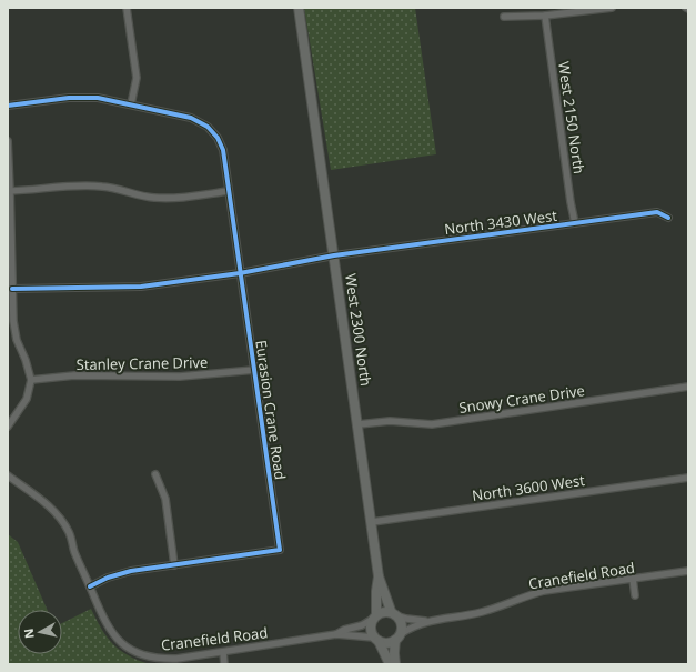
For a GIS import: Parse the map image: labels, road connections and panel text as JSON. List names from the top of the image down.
{
  "streets": {
    "street": [
      "West 2150 North",
      "North 3430 West",
      "West 2300 North",
      "Stanley Crane Drive",
      "Snowy Crane Drive",
      "Eurasion Crane Road",
      "North 3600 West",
      "Cranefield Road"
    ]
  },
  "crossings": [
    ["West 2150 North", "North 3430 West"],
    ["North 3430 West", "West 2300 North"],
    ["North 3430 West", "Eurasion Crane Road"],
    ["West 2300 North", "Snowy Crane Drive"],
    ["West 2300 North", "North 3600 West"],
    ["Stanley Crane Drive", "Eurasion Crane Road"]
  ],
  "north": "left"
}
